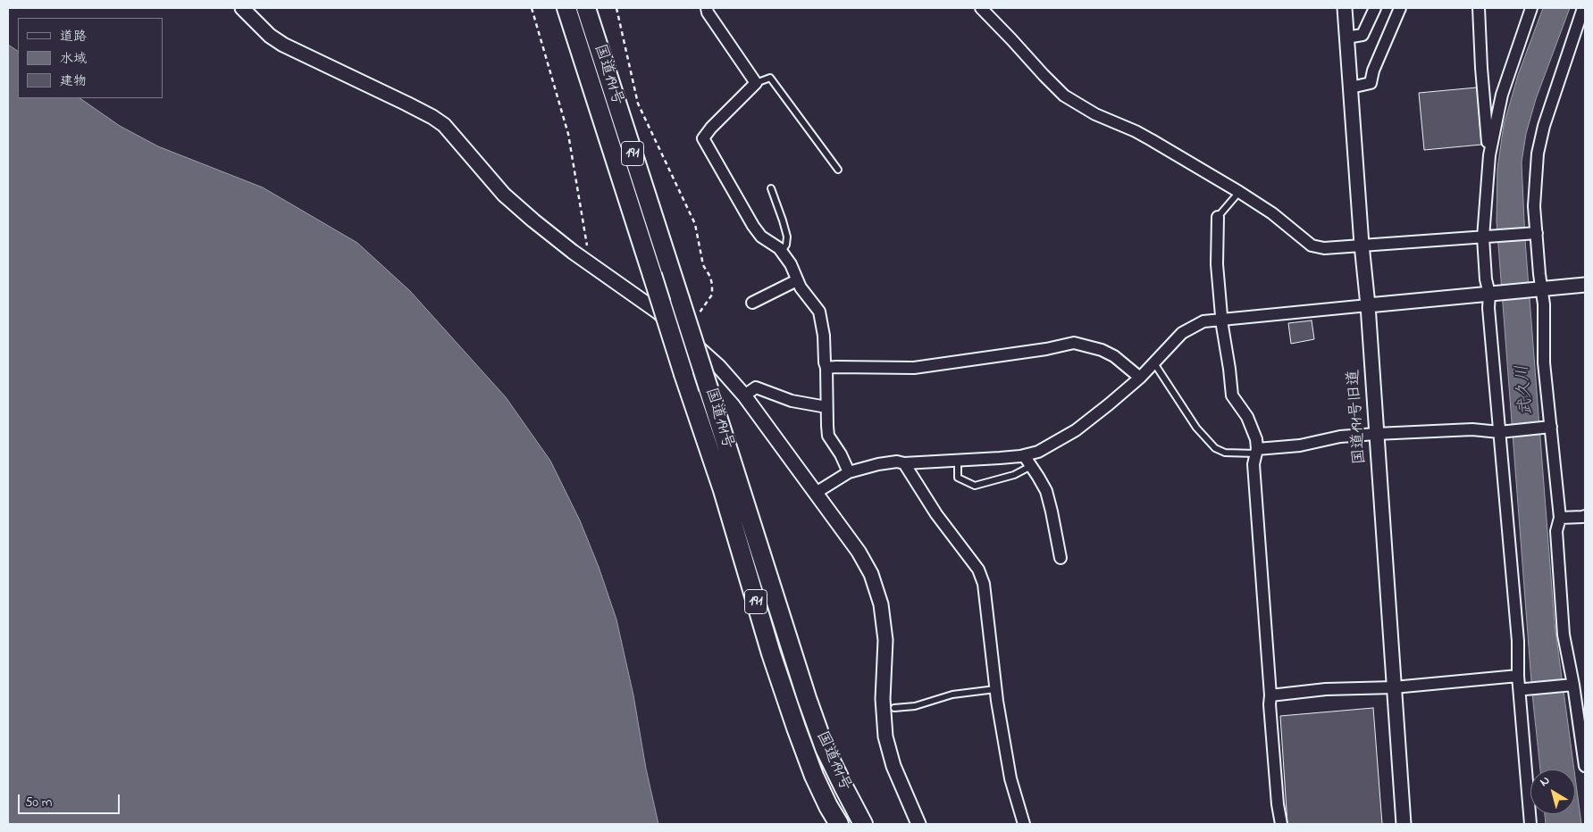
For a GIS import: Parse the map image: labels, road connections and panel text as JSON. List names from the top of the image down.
{
  "streets": {
    "highway": ["国道191号", "191"],
    "street": ["国道191号旧道"]
  },
  "water": ["武久川"],
  "legend": ["道路", "水域", "建物"],
  "scale_bar": "50 m",
  "north": "top left"
}
